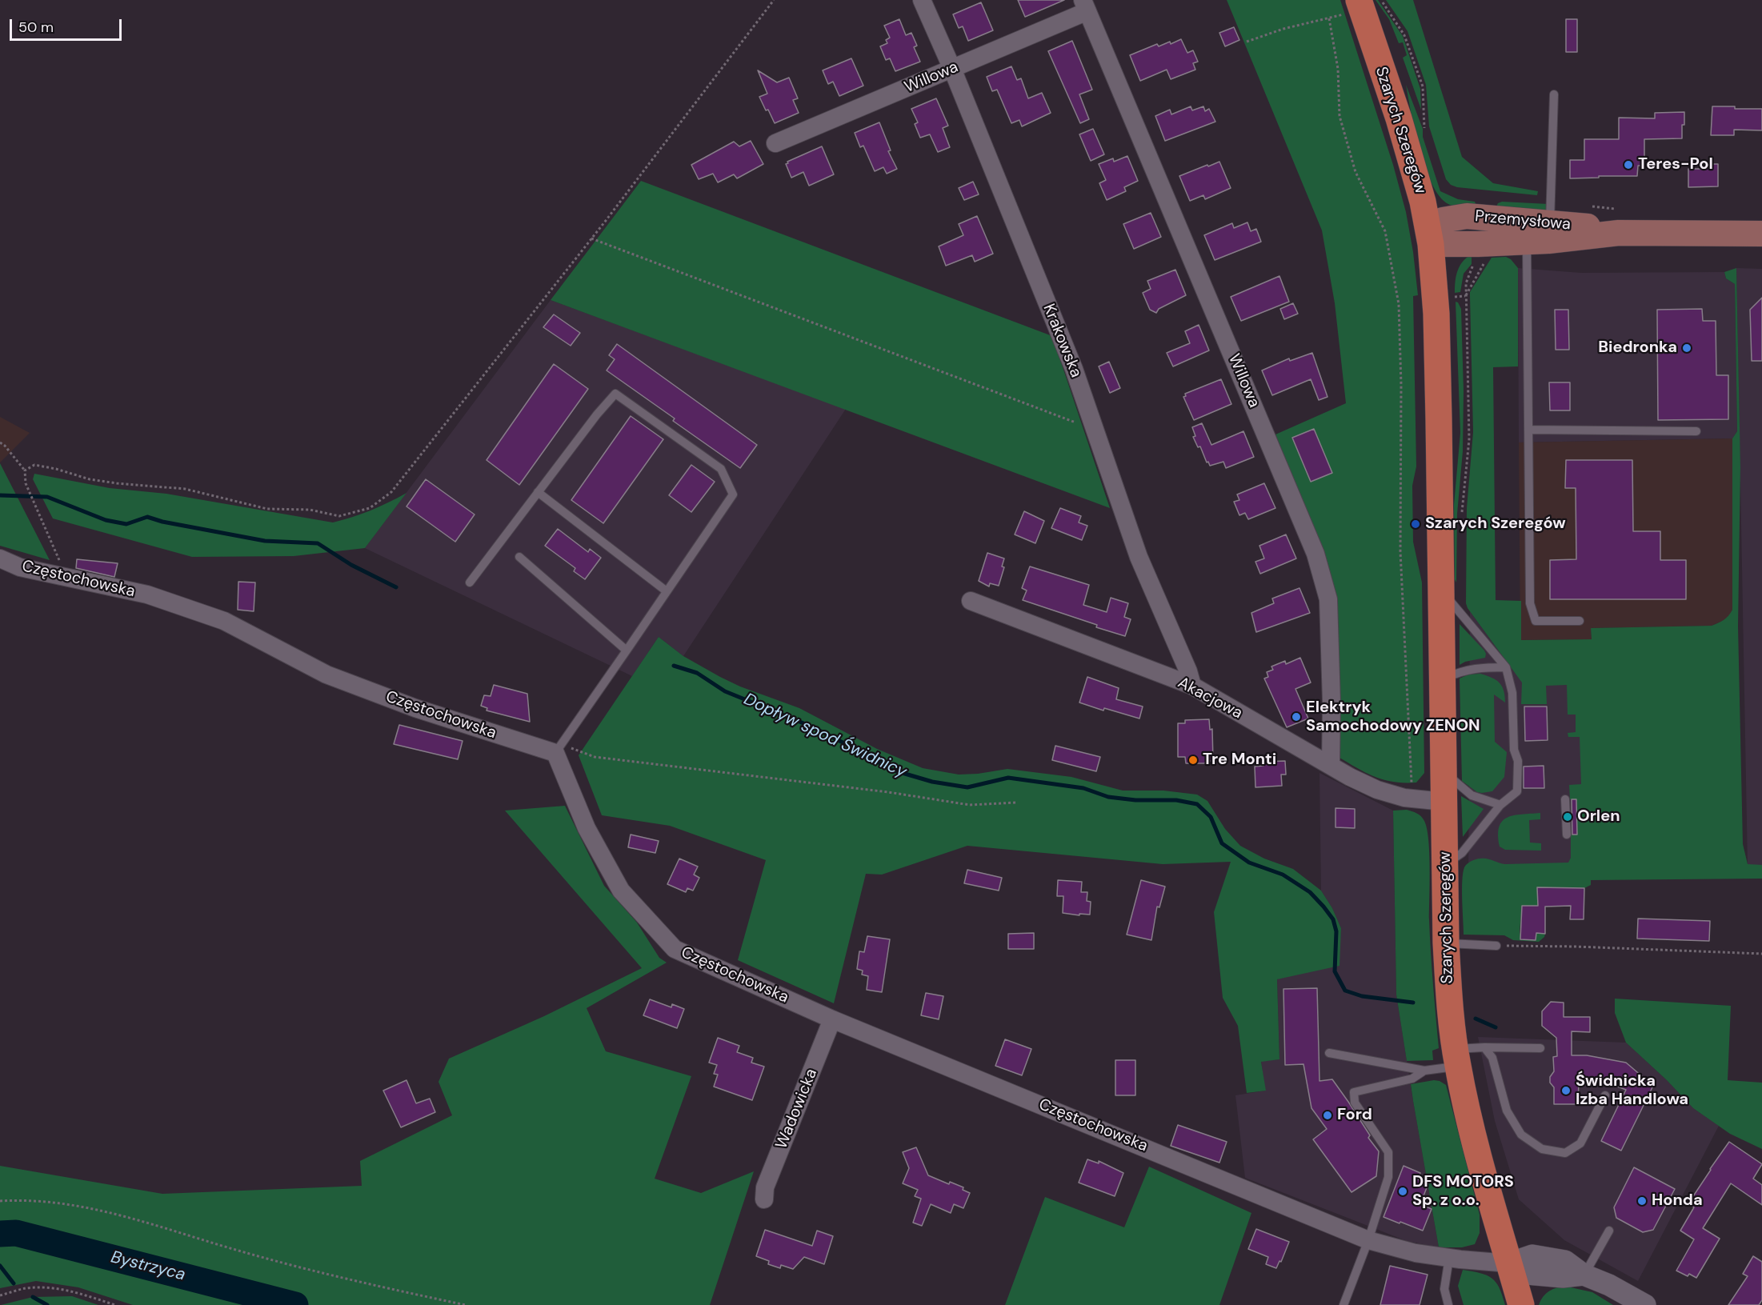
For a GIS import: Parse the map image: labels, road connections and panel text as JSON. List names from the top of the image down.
{
  "streets": {
    "main road": ["Szarych Szeregów", "Przemysłowa"],
    "street": [
      "Willowa",
      "Krakowska",
      "Częstochowska",
      "Akacjowa",
      "Wadowicka"
    ]
  },
  "crossings": [
    ["Willowa", "Krakowska"],
    ["Willowa", "Akacjowa"],
    ["Szarych Szeregów", "Przemysłowa"],
    ["Szarych Szeregów", "Częstochowska"],
    ["Szarych Szeregów", "Akacjowa"],
    ["Krakowska", "Akacjowa"],
    ["Częstochowska", "Wadowicka"]
  ],
  "water": ["Dopływ spod Świdnicy", "Bystrzyca"],
  "places": [
    "Teres-Pol",
    "Biedronka",
    "Szarych Szeregów",
    "Elektryk Samochodowy ZENON",
    "Tre Monti",
    "Orlen",
    "Świdnicka Izba Handlowa",
    "Ford",
    "DFS MOTORS Sp. z o.o.",
    "Honda"
  ],
  "scale_bar": "50 m"
}
